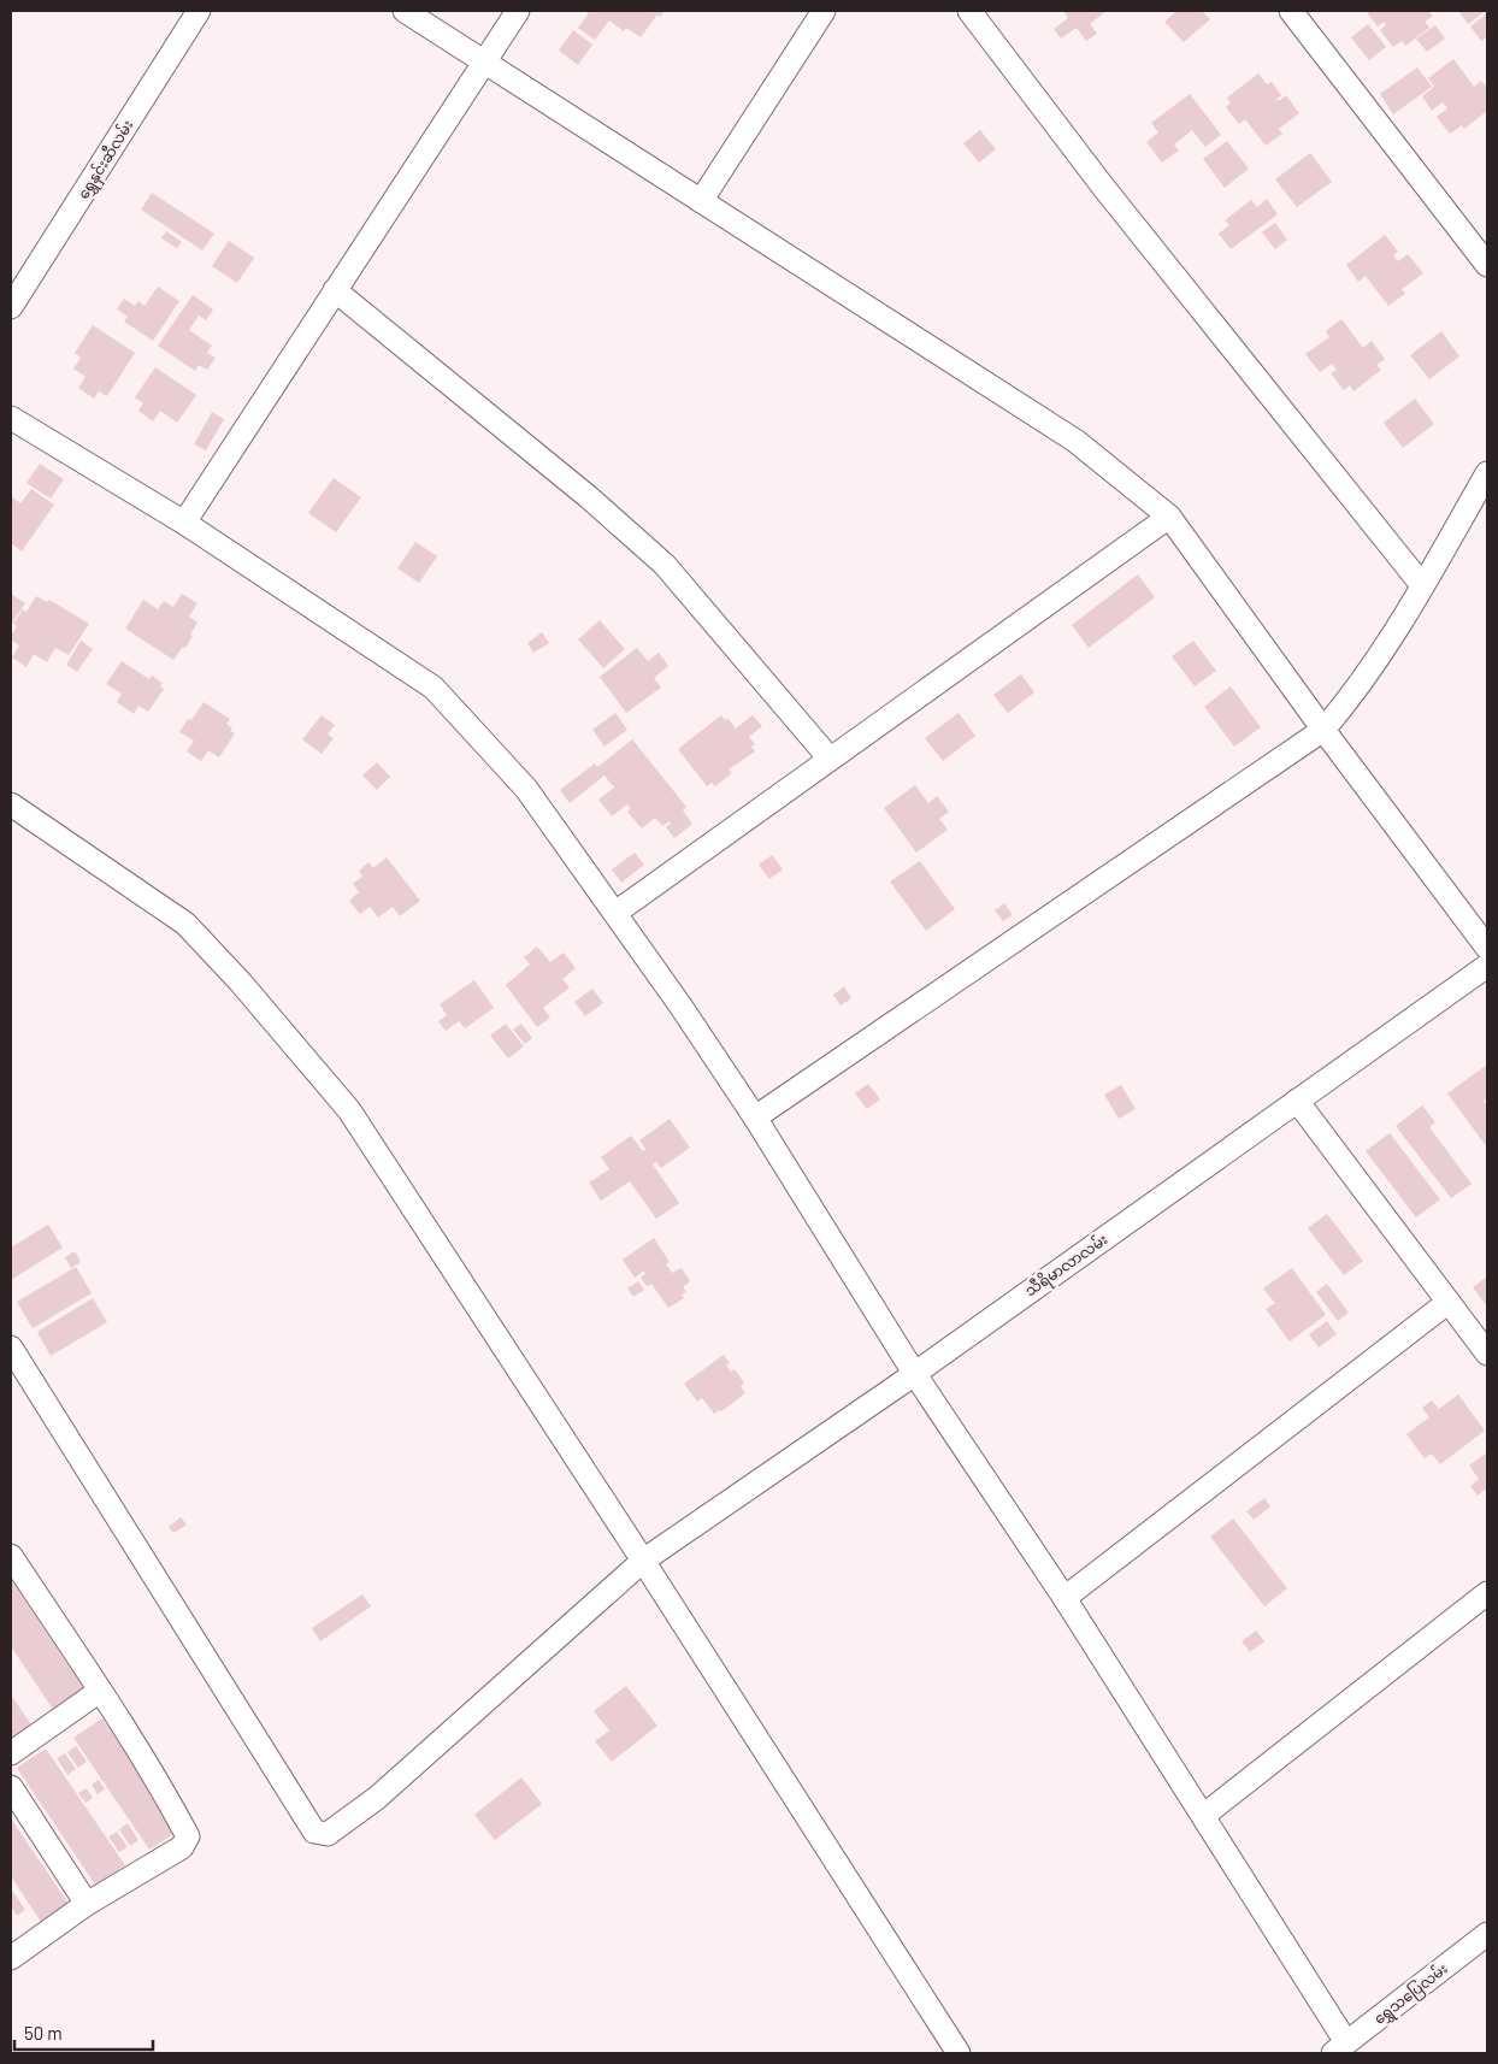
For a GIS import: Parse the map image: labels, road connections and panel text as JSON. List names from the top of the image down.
{
  "streets": {
    "street": ["ရွှေနှင်းဆီလမ်း", "သီရိမာလာလမ်း", "ရွှေသပြေလမ်း"]
  },
  "scale_bar": "50 m"
}
